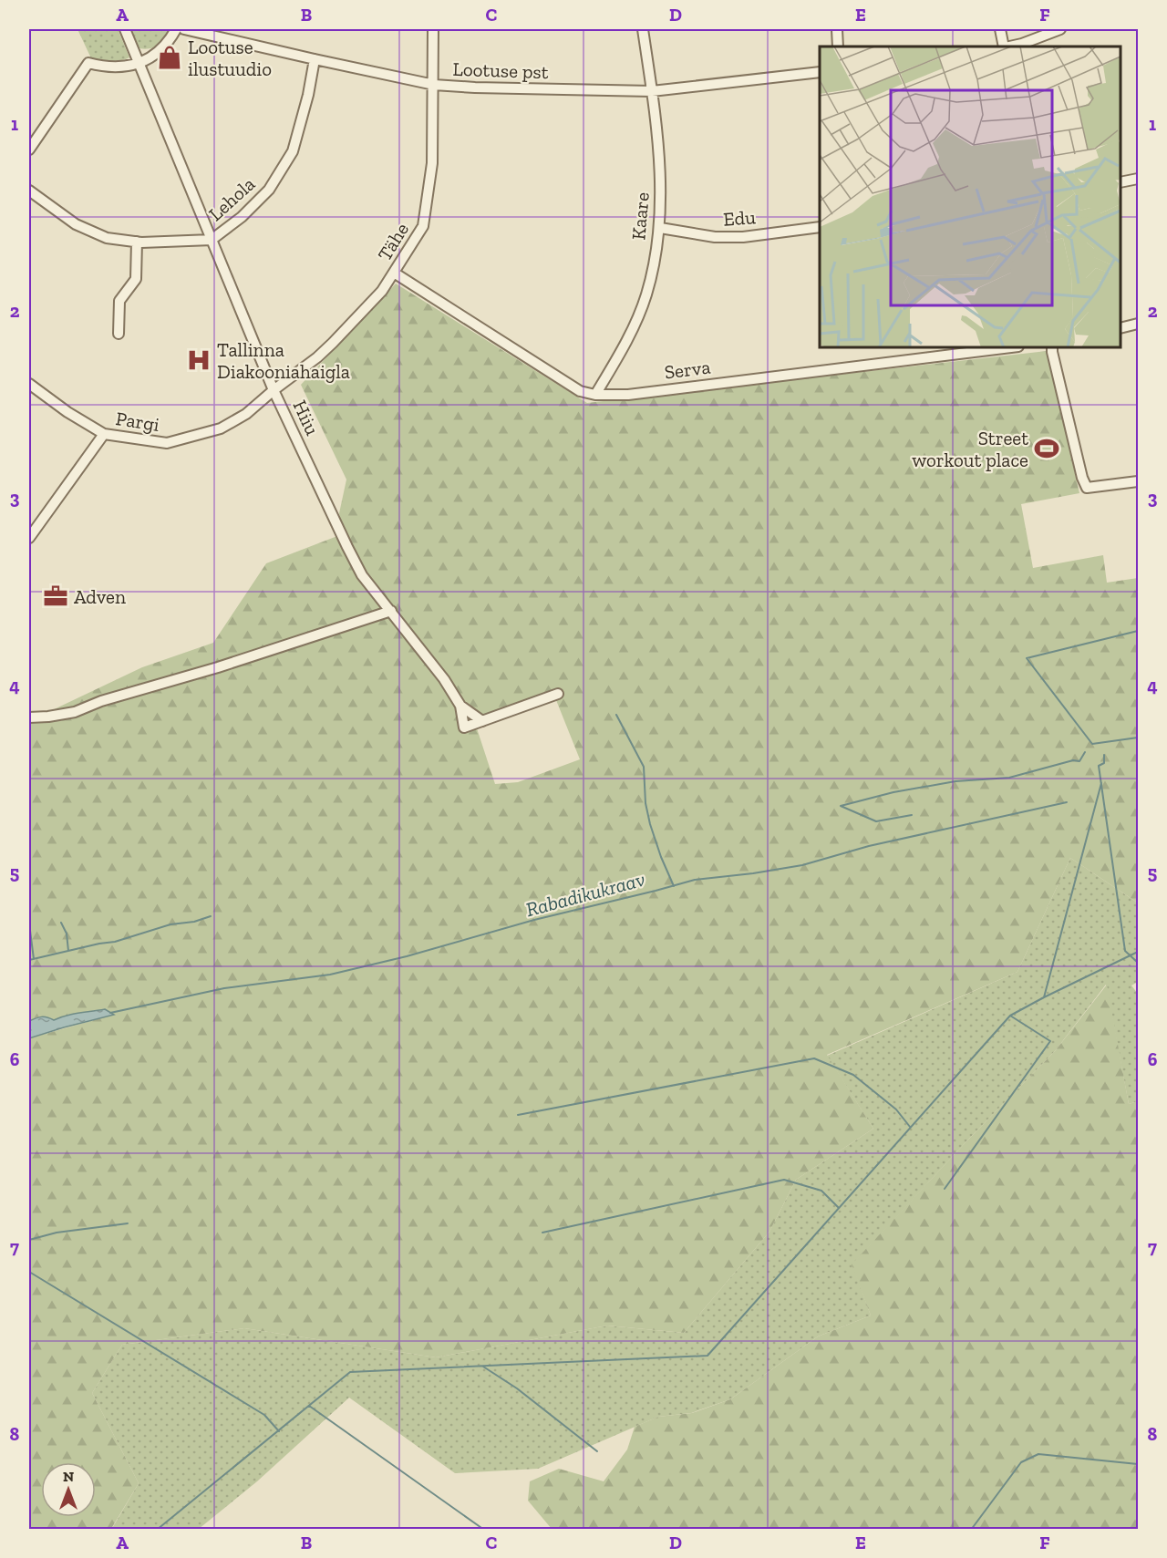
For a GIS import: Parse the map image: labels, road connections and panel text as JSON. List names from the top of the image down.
{
  "streets": {
    "street": [
      "Lootuse pst",
      "Lehola",
      "Kaare",
      "Edu",
      "Tähe",
      "Serva",
      "Hiiu",
      "Pargi"
    ]
  },
  "crossings": [
    ["Lootuse pst", "Lehola"],
    ["Lootuse pst", "Kaare"],
    ["Lootuse pst", "Tähe"],
    ["Lehola", "Hiiu"],
    ["Kaare", "Edu"],
    ["Kaare", "Serva"],
    ["Tähe", "Serva"],
    ["Tähe", "Hiiu"],
    ["Tähe", "Pargi"],
    ["Hiiu", "Pargi"]
  ],
  "water": ["Rabadikukraav"],
  "places": {
    "shop": ["Lootuse ilustuudio"],
    "hospital": ["Tallinna Diakooniahaigla"],
    "sports": ["Street workout place"],
    "office": ["Adven"]
  },
  "north": "top",
  "grid": {
    "columns": [
      "A",
      "B",
      "C",
      "D",
      "E",
      "F"
    ],
    "rows": [
      "1",
      "2",
      "3",
      "4",
      "5",
      "6",
      "7",
      "8"
    ]
  }
}
